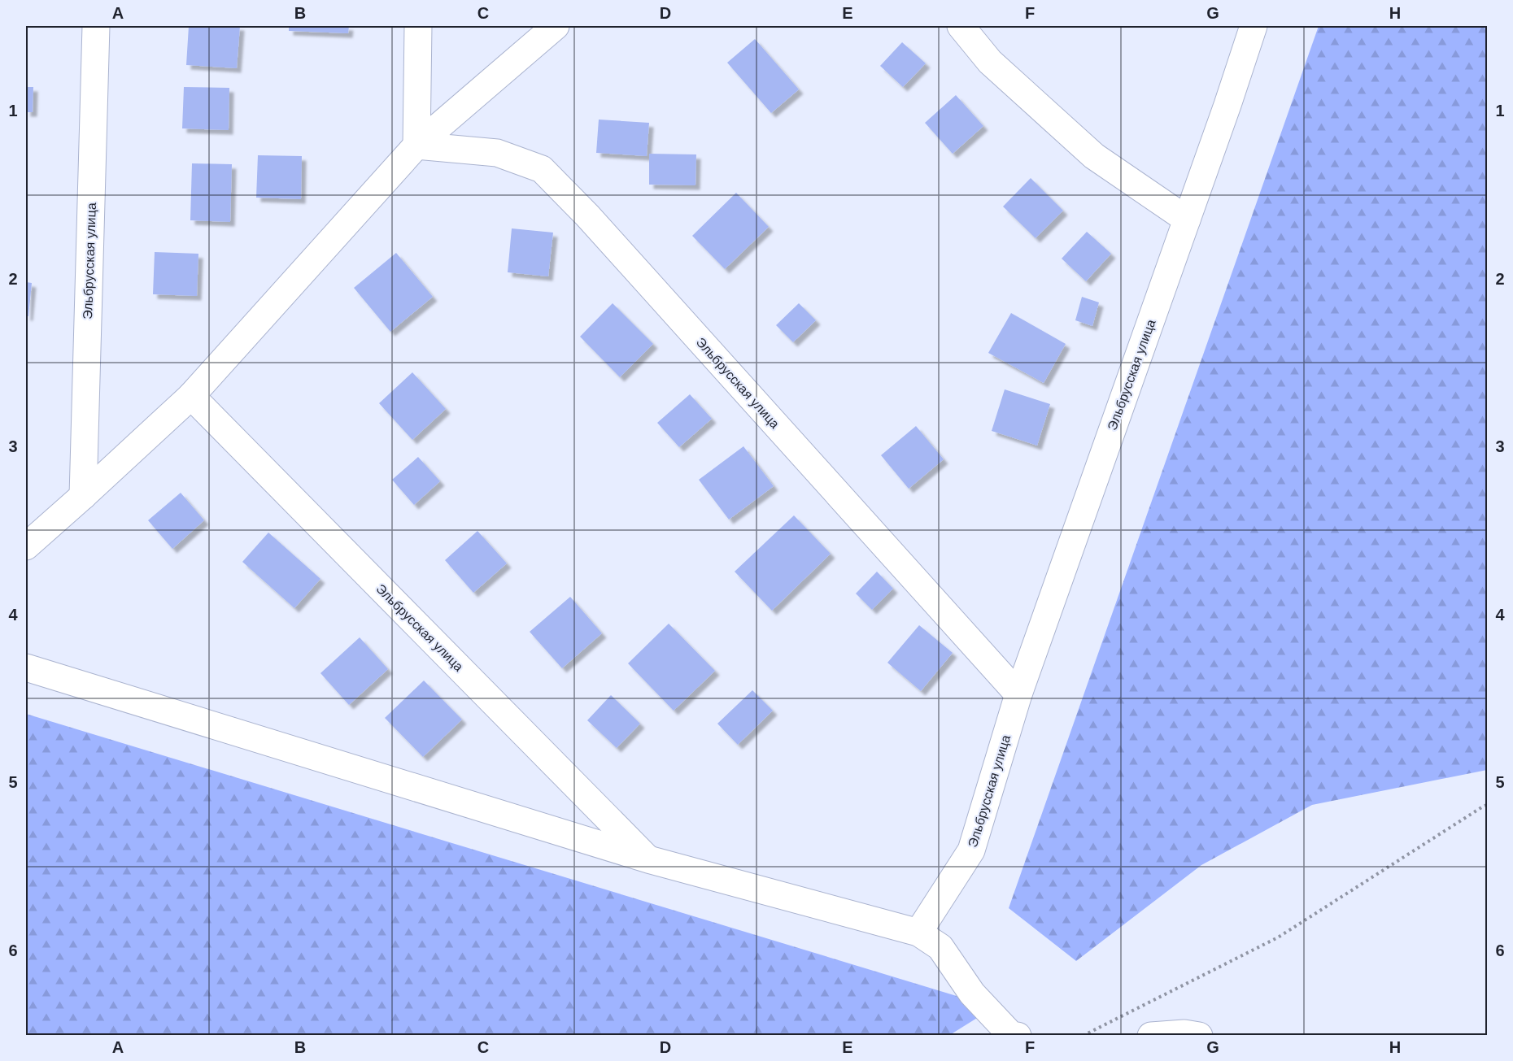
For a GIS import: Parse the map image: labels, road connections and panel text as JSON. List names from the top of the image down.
{
  "streets": {
    "street": ["Эльбрусская улица"]
  },
  "grid": {
    "columns": [
      "A",
      "B",
      "C",
      "D",
      "E",
      "F",
      "G",
      "H"
    ],
    "rows": [
      "1",
      "2",
      "3",
      "4",
      "5",
      "6"
    ]
  }
}
